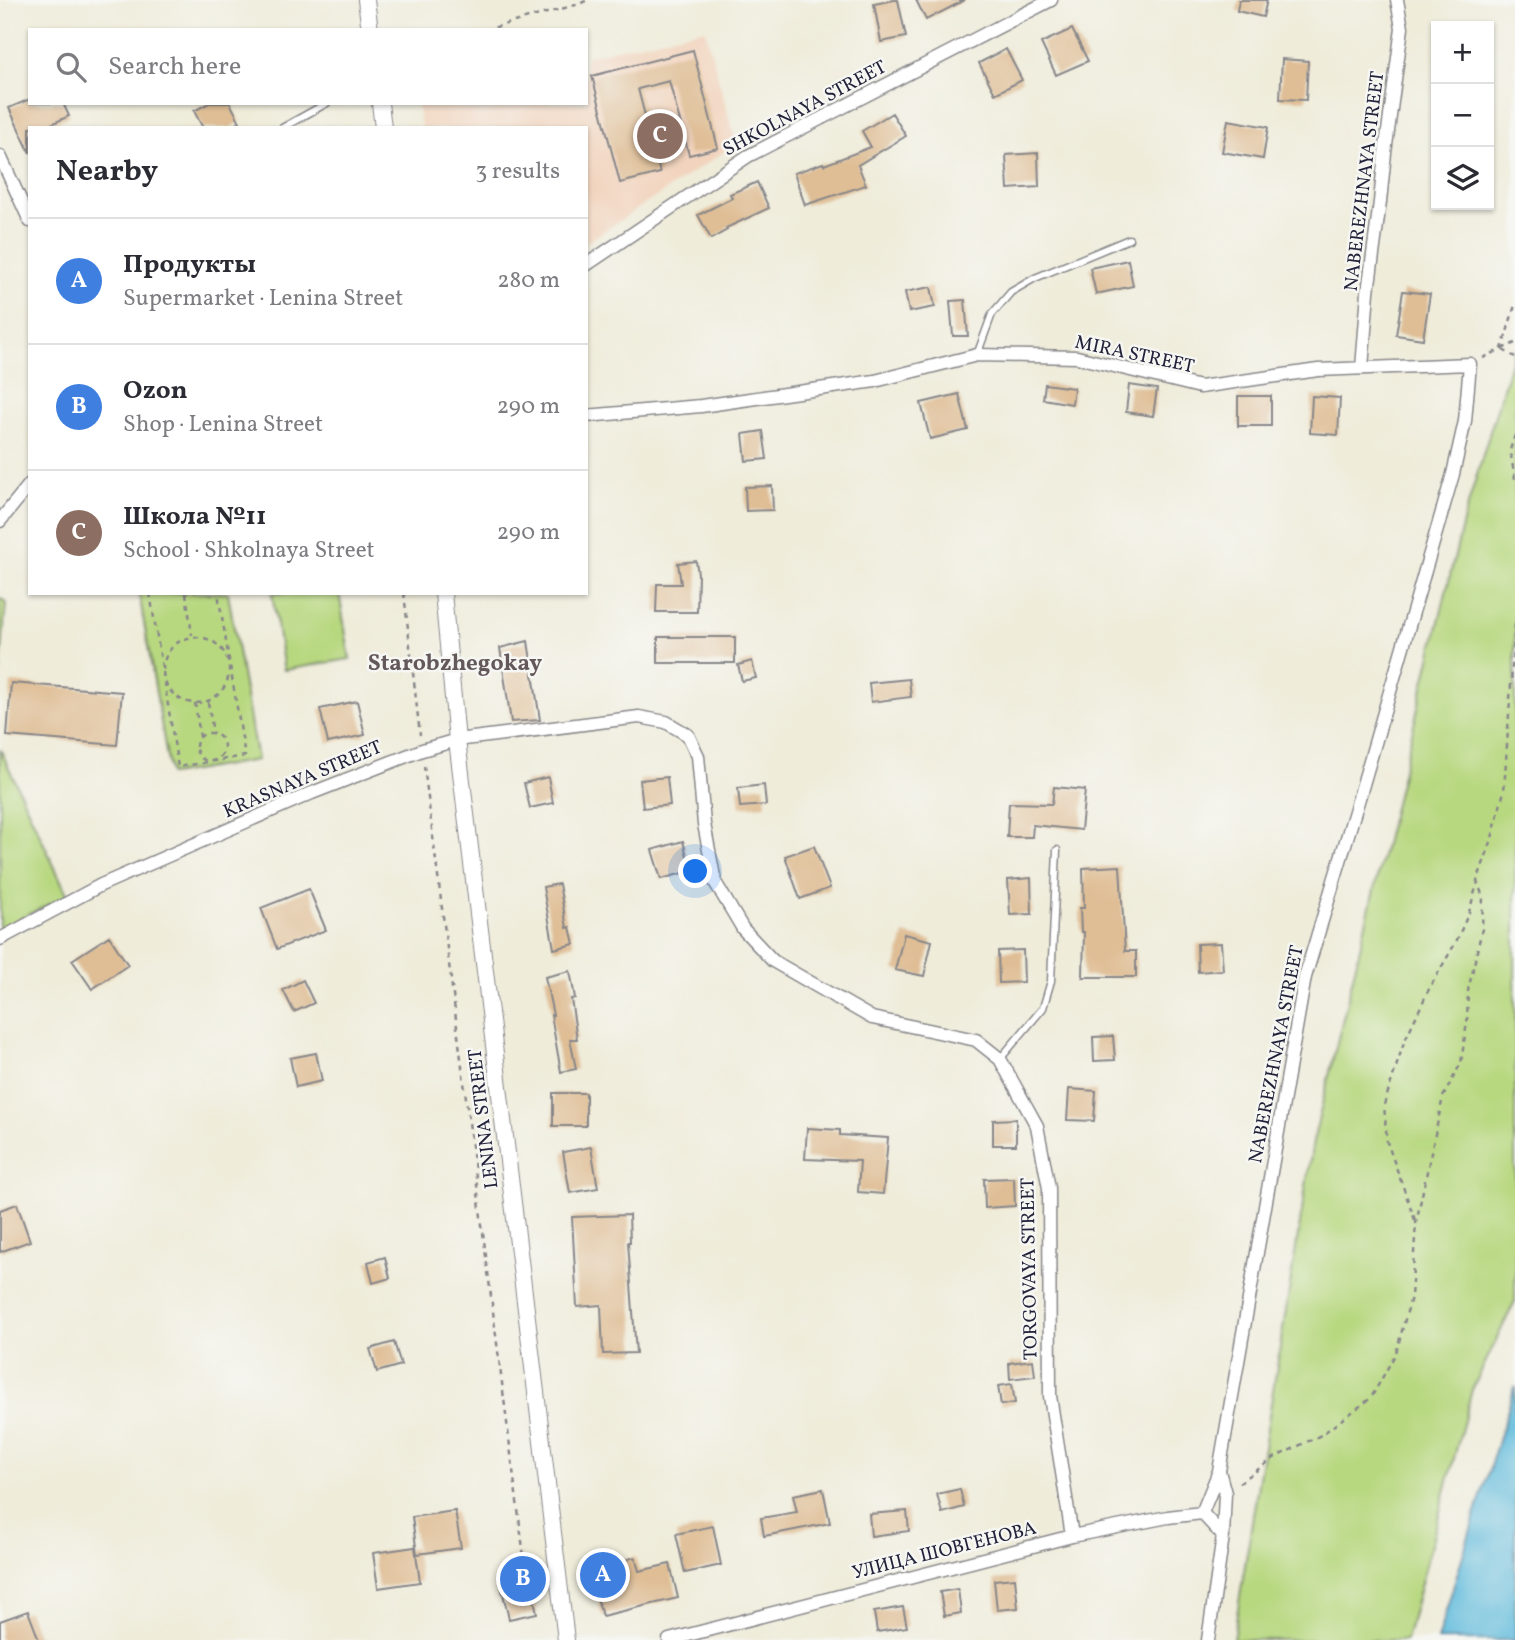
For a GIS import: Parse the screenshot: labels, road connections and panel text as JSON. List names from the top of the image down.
{
  "streets": {
    "street": [
      "SHKOLNAYA STREET",
      "NABEREZHNAYA STREET",
      "MIRA STREET",
      "KRASNAYA STREET",
      "LENINA STREET",
      "TORGOVAYA STREET",
      "УЛИЦА ШОВГЕНОВА"
    ]
  },
  "crossings": [
    ["NABEREZHNAYA STREET", "MIRA STREET"],
    ["KRASNAYA STREET", "LENINA STREET"],
    ["KRASNAYA STREET", "TORGOVAYA STREET"],
    ["TORGOVAYA STREET", "УЛИЦА ШОВГЕНОВА"]
  ],
  "districts": ["Starobzhegokay"],
  "page": {
    "map_buttons": ["+", "−"],
    "search": "Search here",
    "pins": ["C", "A", "B"],
    "heading": ["Nearby", "3 results"],
    "list": [
      {
        "mark": "A",
        "name": "Продукты",
        "note": "Supermarket · Lenina Street",
        "value": "280 m"
      },
      {
        "mark": "B",
        "name": "Ozon",
        "note": "Shop · Lenina Street",
        "value": "290 m"
      },
      {
        "mark": "C",
        "name": "Школа №11",
        "note": "School · Shkolnaya Street",
        "value": "290 m"
      }
    ]
  }
}
